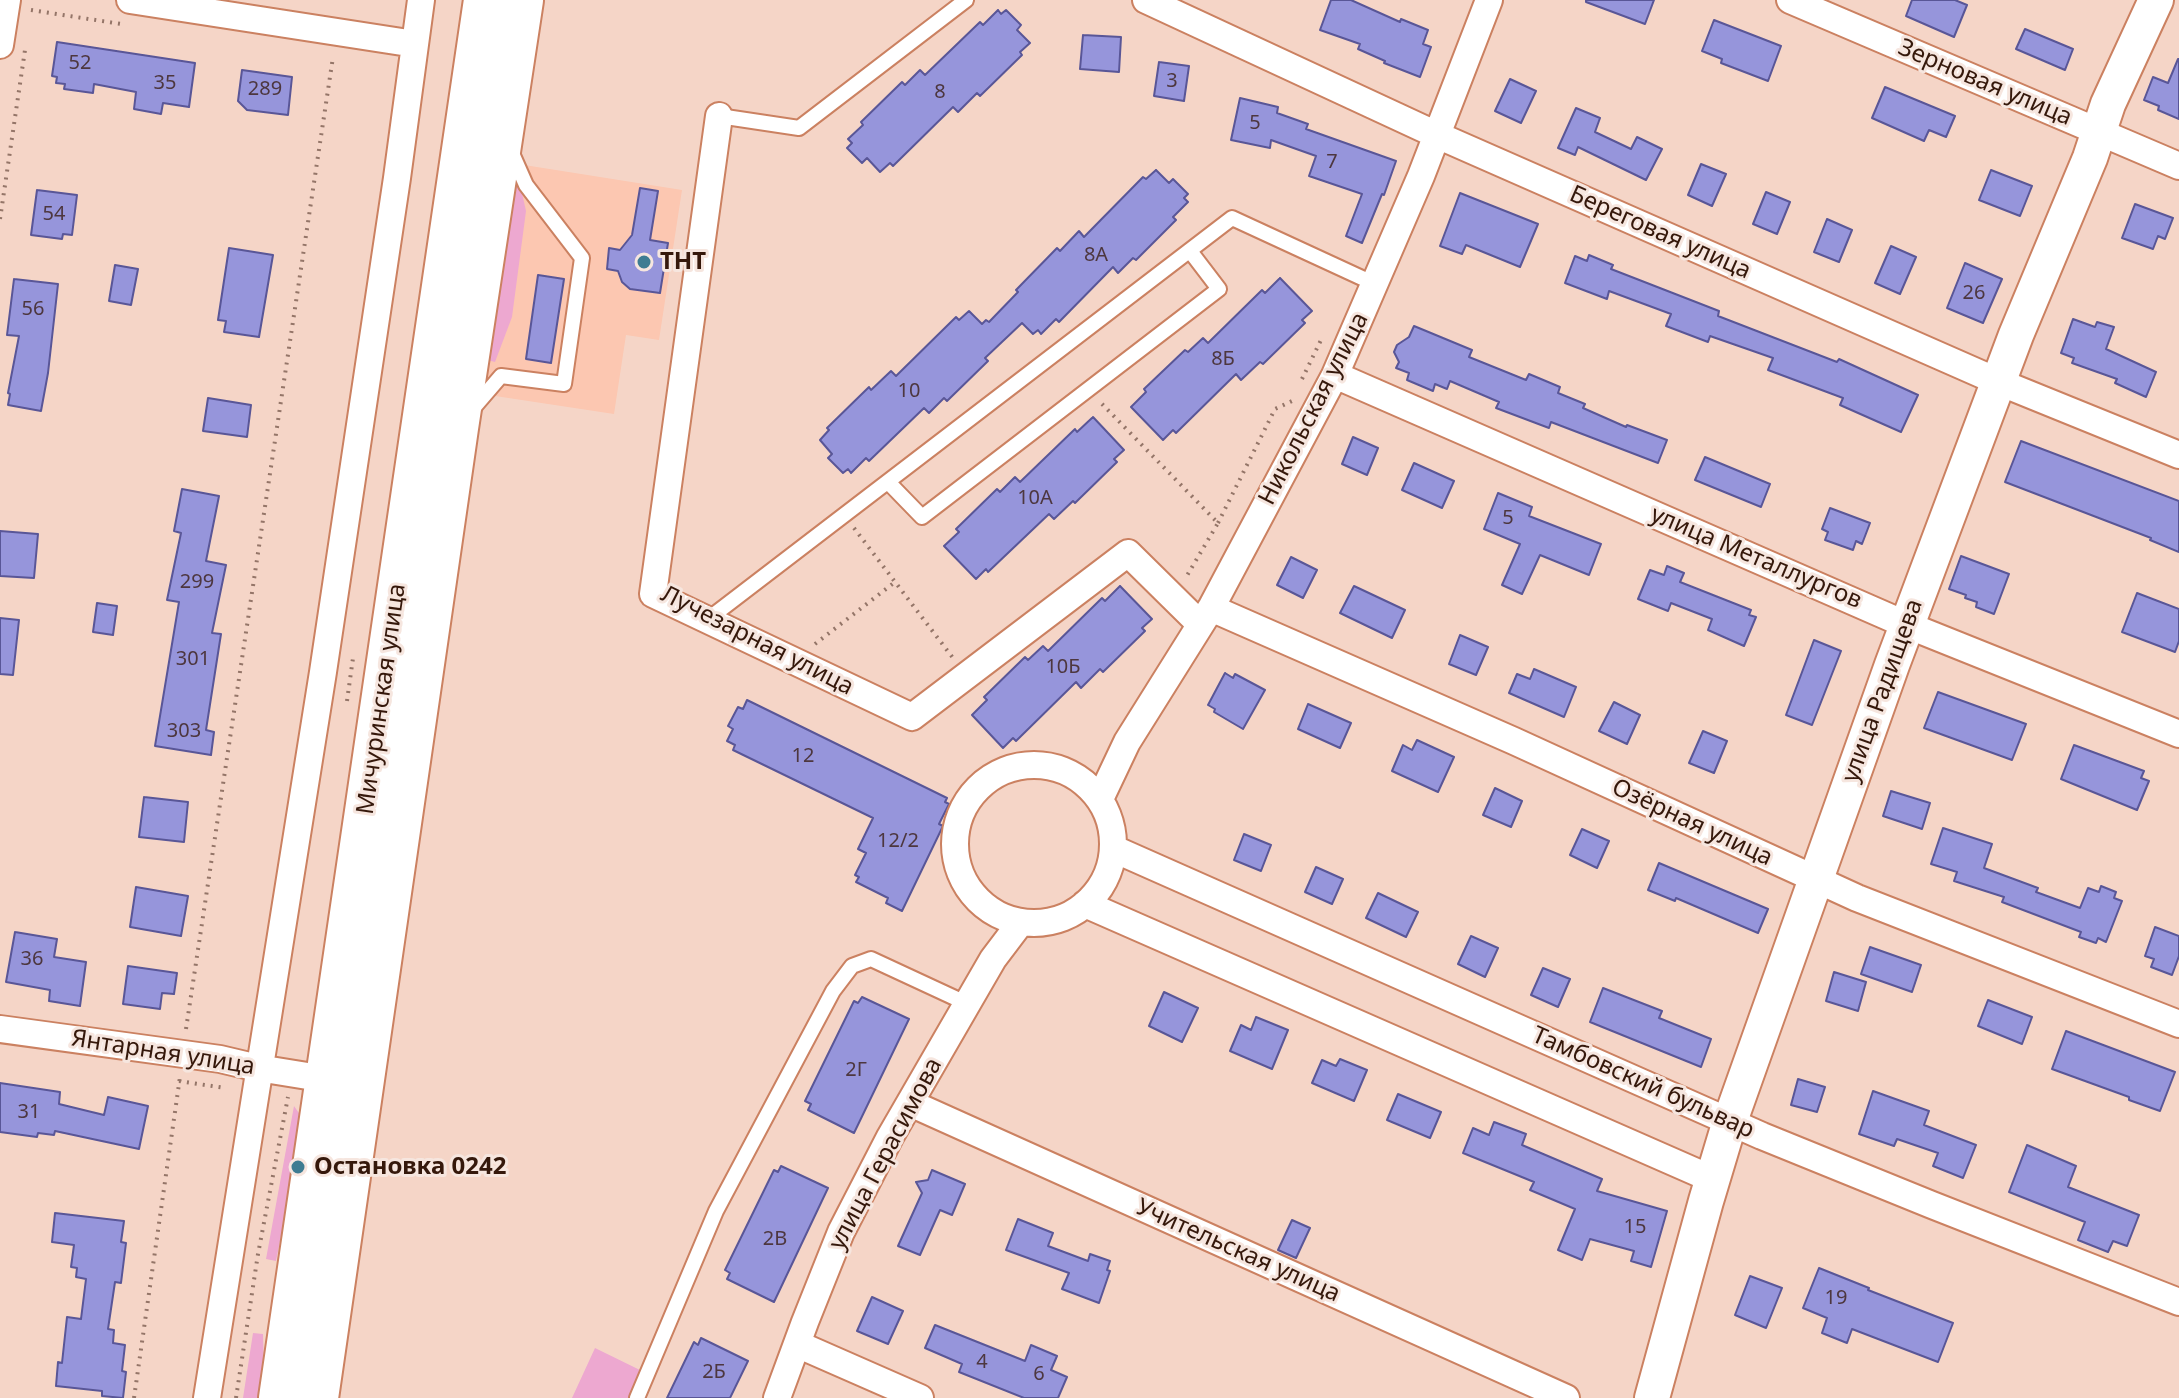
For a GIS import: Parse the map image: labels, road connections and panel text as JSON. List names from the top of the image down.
{
  "streets": {
    "main road": ["Мичуринская улица"],
    "street": [
      "Зерновая улица",
      "Береговая улица",
      "Никольская улица",
      "улица Металлургов",
      "Лучезарная улица",
      "улица Радищева",
      "Озёрная улица",
      "Янтарная улица",
      "Тамбовский бульвар",
      "улица Герасимова",
      "Учительская улица"
    ]
  },
  "crossings": [
    ["Зерновая улица", "улица Радищева"],
    ["Береговая улица", "Никольская улица"],
    ["Береговая улица", "улица Радищева"],
    ["Никольская улица", "улица Металлургов"],
    ["Никольская улица", "Лучезарная улица"],
    ["Никольская улица", "Озёрная улица"],
    ["Никольская улица", "Тамбовский бульвар"],
    ["Никольская улица", "улица Герасимова"],
    ["улица Металлургов", "улица Радищева"],
    ["Лучезарная улица", "Озёрная улица"],
    ["улица Радищева", "Озёрная улица"],
    ["улица Радищева", "Тамбовский бульвар"],
    ["Мичуринская улица", "Янтарная улица"],
    ["Тамбовский бульвар", "улица Герасимова"],
    ["улица Герасимова", "Учительская улица"]
  ],
  "places": ["ТНТ", "Остановка 0242"],
  "house_numbers": [
    "52",
    "3",
    "35",
    "289",
    "8",
    "5",
    "7",
    "54",
    "8А",
    "26",
    "56",
    "8Б",
    "10",
    "10А",
    "5",
    "299",
    "301",
    "10Б",
    "303",
    "12",
    "12/2",
    "36",
    "2Г",
    "31",
    "15",
    "2В",
    "19",
    "4",
    "2Б",
    "6"
  ]
}
